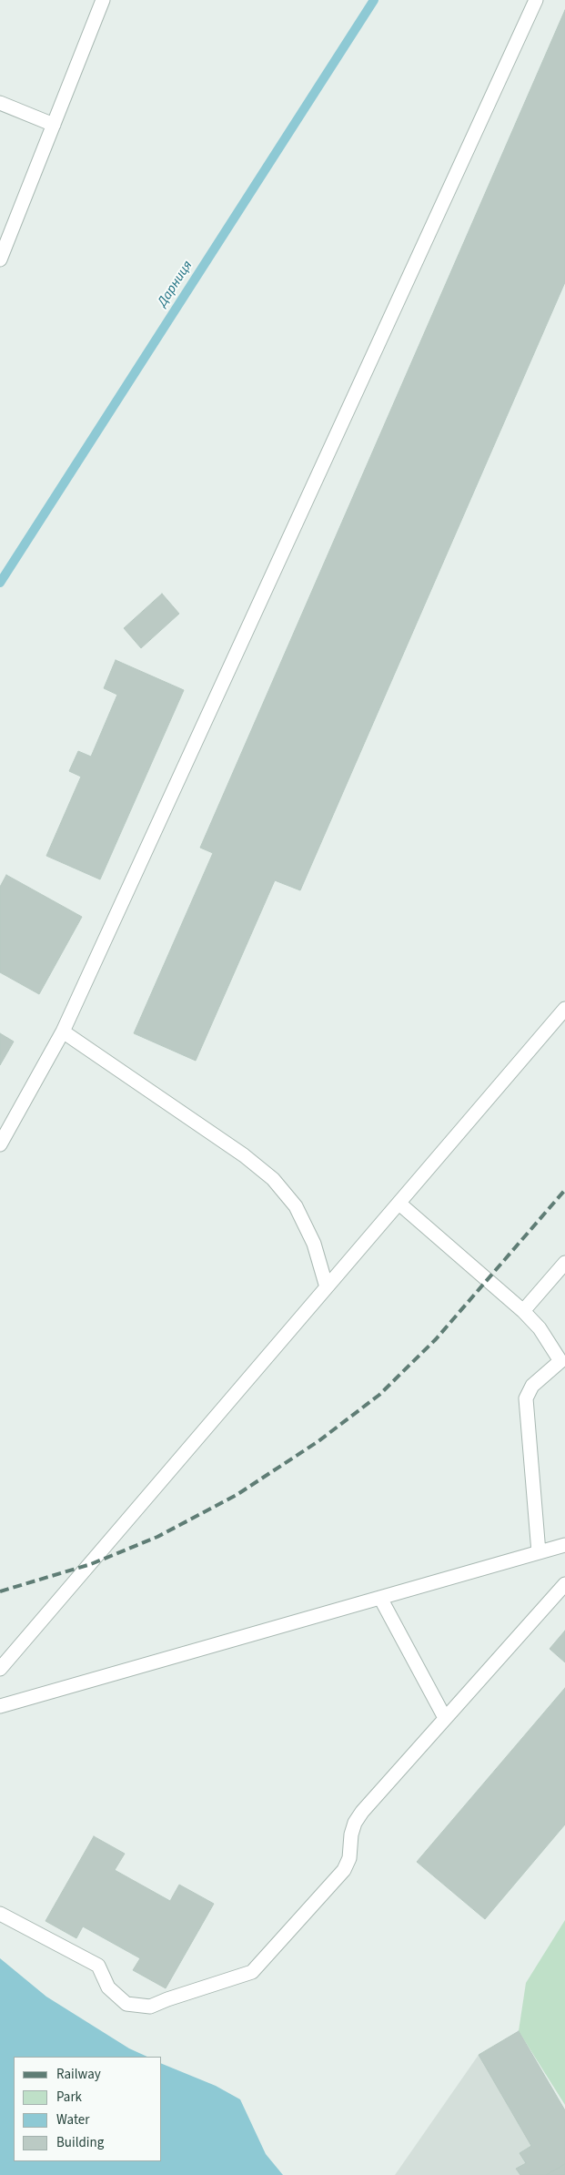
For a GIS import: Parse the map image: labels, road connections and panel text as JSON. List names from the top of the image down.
{
  "water": ["Дарниця"],
  "legend": [
    "Railway",
    "Park",
    "Water",
    "Building"
  ]
}
